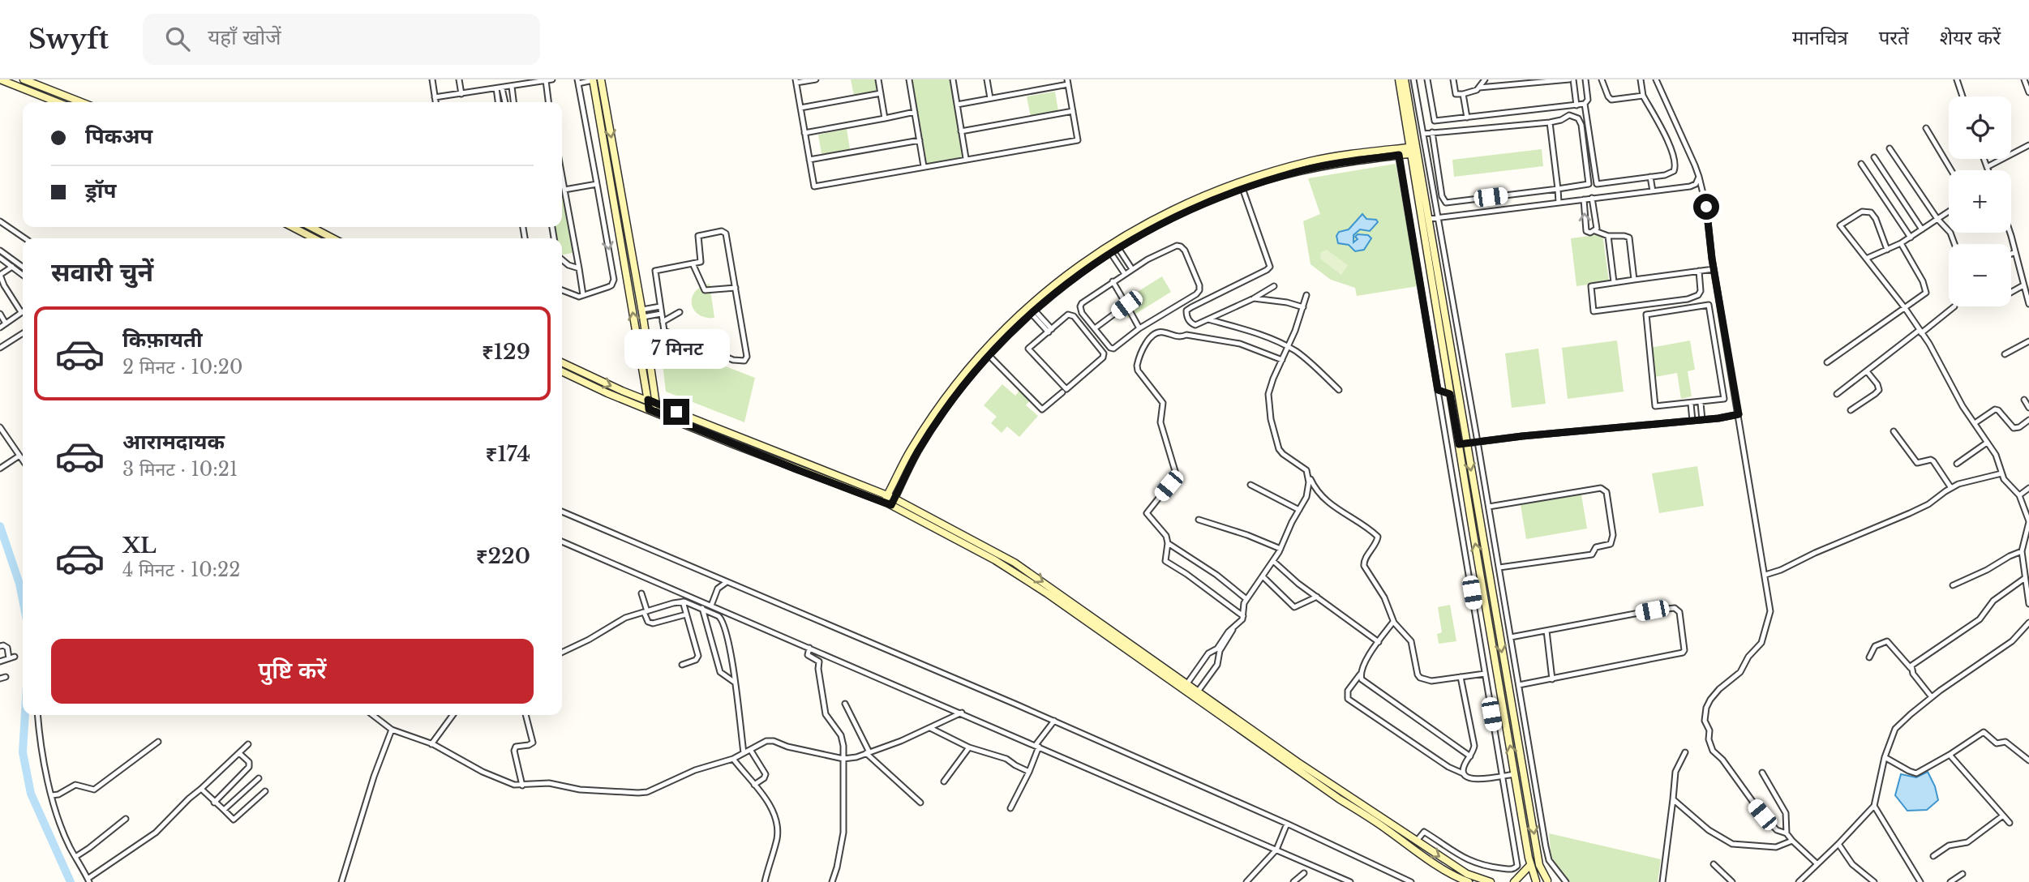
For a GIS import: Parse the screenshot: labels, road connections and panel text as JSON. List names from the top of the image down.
{
  "page": {
    "header": "Swyft",
    "search": "यहाँ खोजें",
    "nav": ["मानचित्र", "परतें", "शेयर करें"],
    "map_buttons": ["+", "−"],
    "banner": ["पिकअप", "ड्रॉप"],
    "heading": "सवारी चुनें",
    "list": [
      {
        "name": "किफ़ायती",
        "note": "2 मिनट · 10:20",
        "value": "₹129"
      },
      {
        "name": "आरामदायक",
        "note": "3 मिनट · 10:21",
        "value": "₹174"
      },
      {
        "name": "XL",
        "note": "4 मिनट · 10:22",
        "value": "₹220"
      }
    ],
    "bubble": "7 मिनट",
    "buttons": "पुष्टि करें"
  }
}
